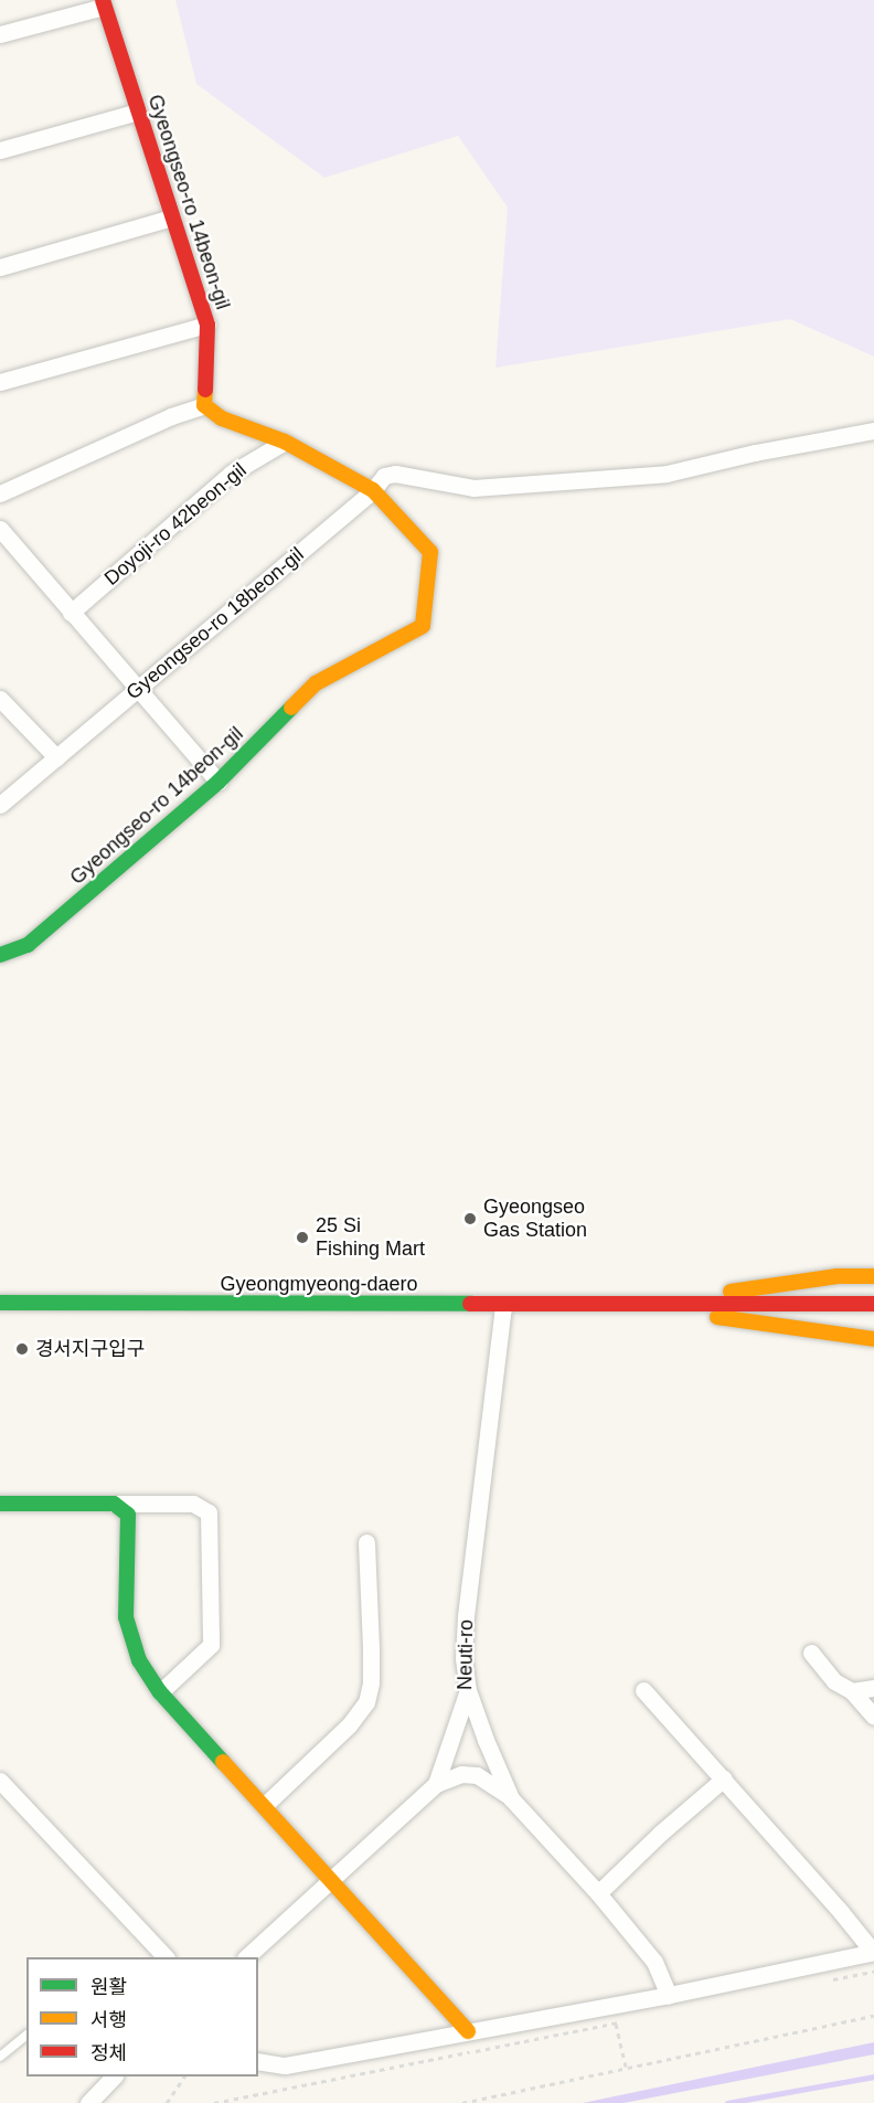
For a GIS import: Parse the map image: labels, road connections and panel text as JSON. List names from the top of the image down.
{
  "streets": {
    "street": [
      "Gyeongseo-ro 14beon-gil",
      "Doyoji-ro 42beon-gil",
      "Gyeongseo-ro 18beon-gil",
      "Gyeongmyeong-daero",
      "Neuti-ro"
    ]
  },
  "crossings": [
    ["Gyeongseo-ro 14beon-gil", "Doyoji-ro 42beon-gil"],
    ["Gyeongseo-ro 14beon-gil", "Gyeongseo-ro 18beon-gil"],
    ["Gyeongmyeong-daero", "Neuti-ro"]
  ],
  "places": ["Gyeongseo Gas Station", "25 Si Fishing Mart", "경서지구입구"],
  "legend": ["원활", "서행", "정체"]
}
